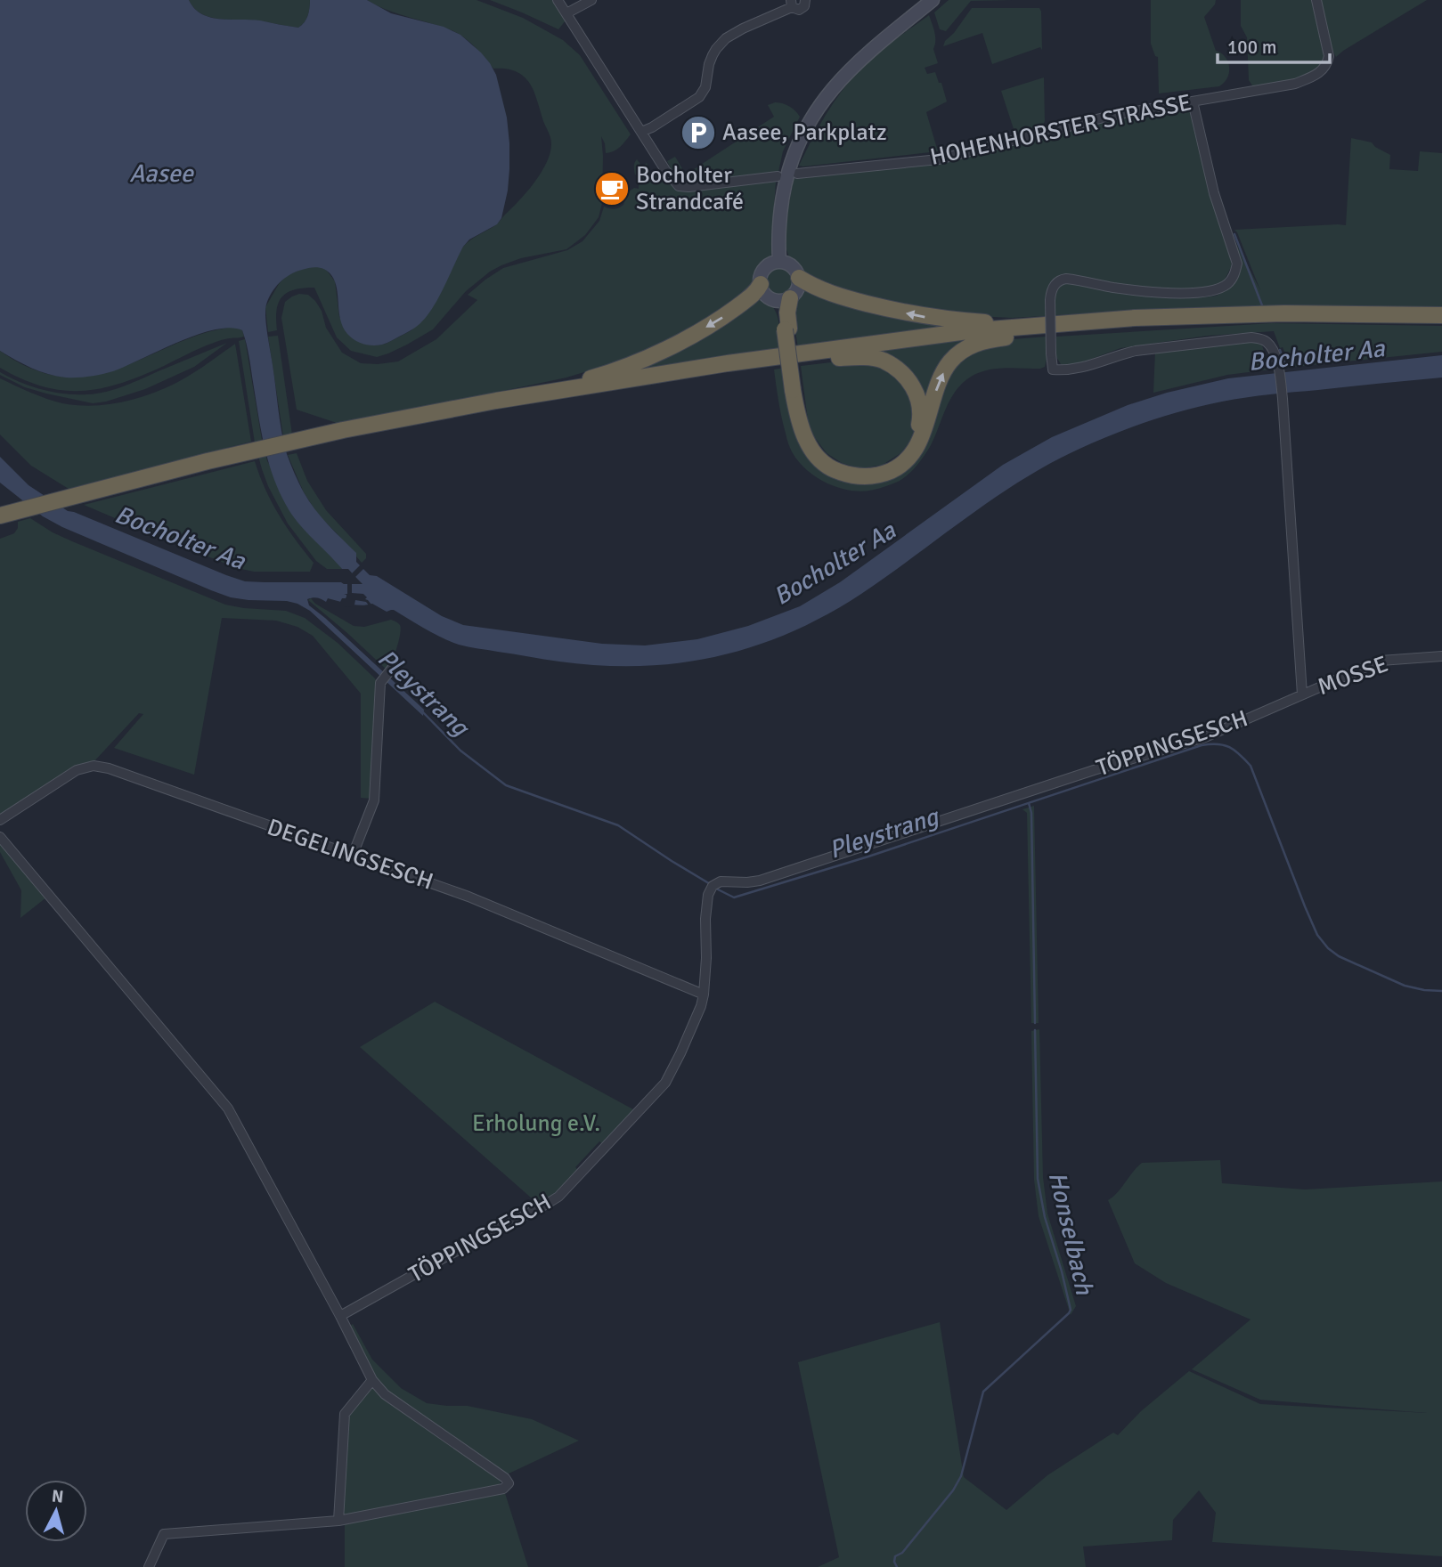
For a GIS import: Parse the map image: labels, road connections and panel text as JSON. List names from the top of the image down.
{
  "streets": {
    "street": [
      "HOHENHORSTER STRASSE",
      "MOSSE",
      "TÖPPINGSESCH",
      "DEGELINGSESCH"
    ]
  },
  "crossings": [
    ["MOSSE", "TÖPPINGSESCH"],
    ["TÖPPINGSESCH", "DEGELINGSESCH"]
  ],
  "water": [
    "Aasee",
    "Bocholter Aa",
    "Pleystrang",
    "Honselbach"
  ],
  "parks": ["Erholung e.V."],
  "places": {
    "parking": ["Aasee, Parkplatz"],
    "cafe": ["Bocholter Strandcafé"]
  },
  "scale_bar": "100 m",
  "north": "top"
}
